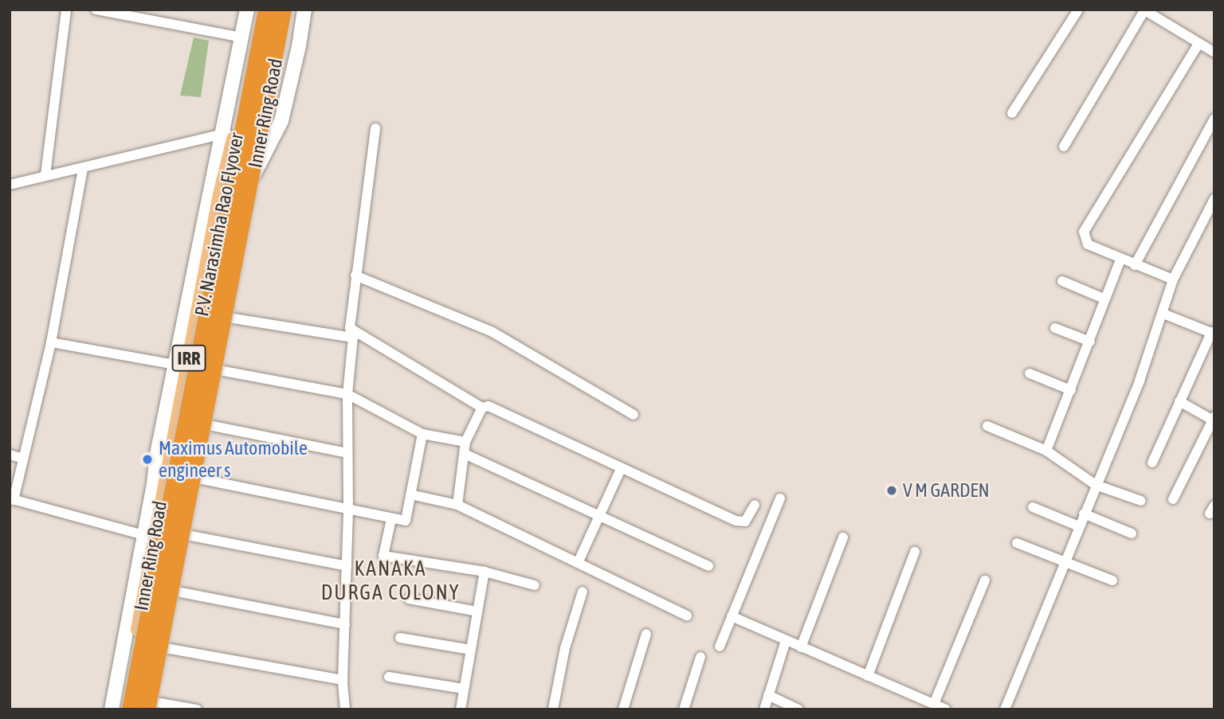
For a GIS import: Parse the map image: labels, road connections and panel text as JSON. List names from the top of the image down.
{
  "streets": {
    "highway": ["P.V. Narasimha Rao Flyover"],
    "main road": ["Inner Ring Road", "IRR"]
  },
  "crossings": [
    ["Inner Ring Road", "P.V. Narasimha Rao Flyover"]
  ],
  "districts": ["KANAKA DURGA COLONY"],
  "places": ["Maximus Automobile engineer s", "V M GARDEN"]
}
